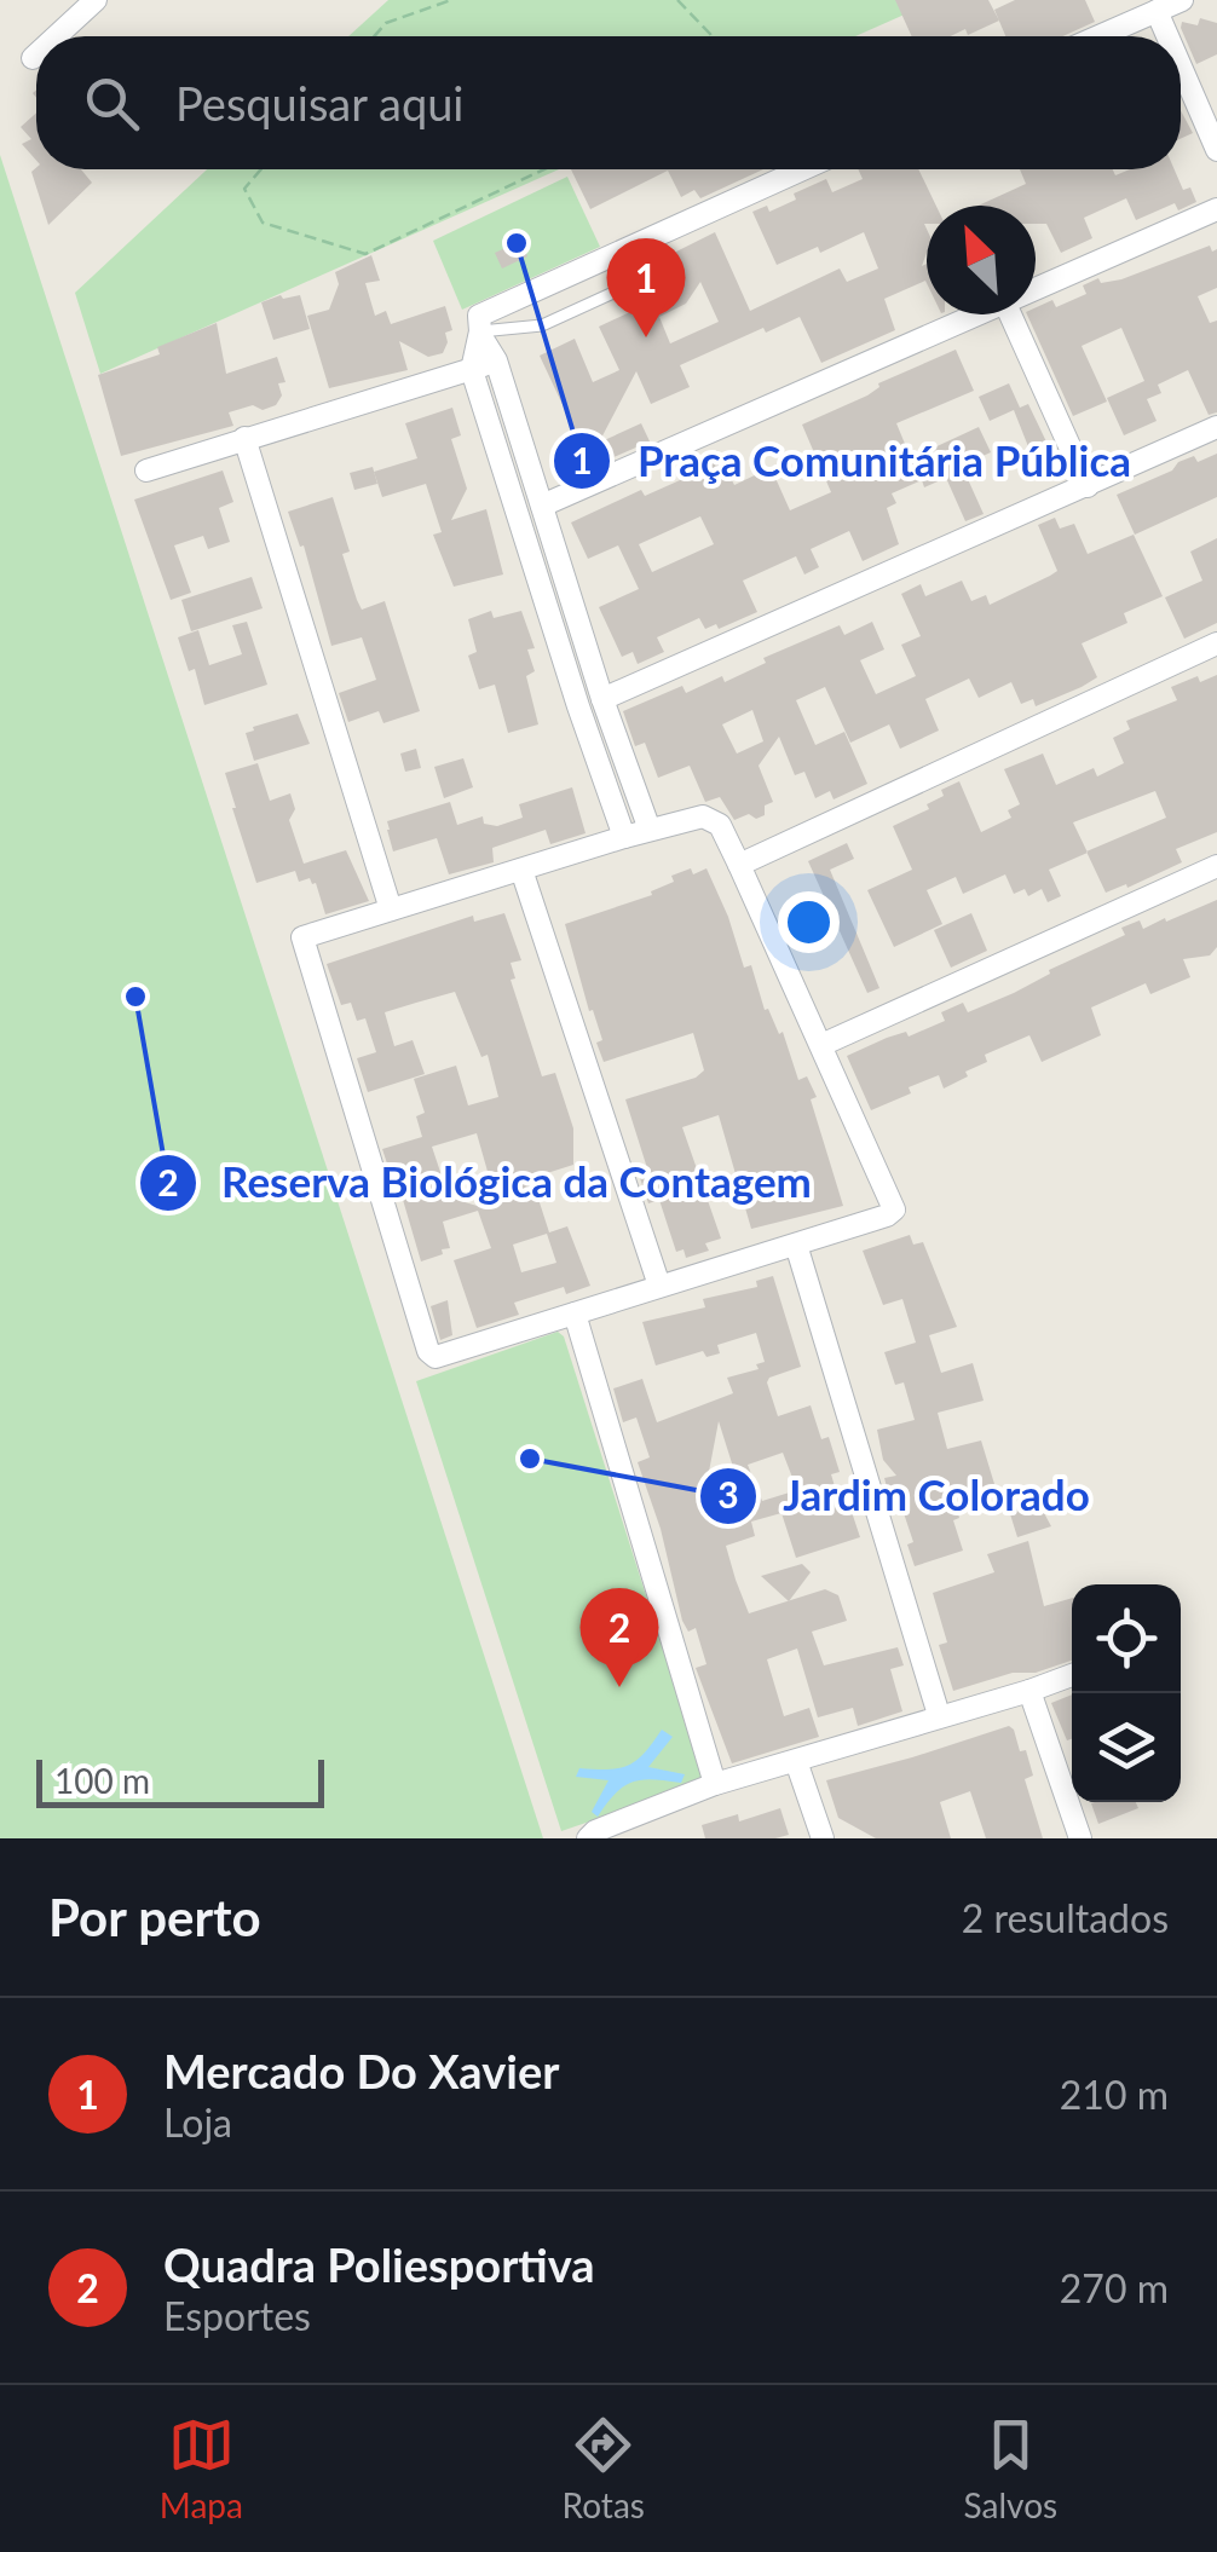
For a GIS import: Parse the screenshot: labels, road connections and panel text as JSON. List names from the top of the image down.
{
  "places": ["Praça Comunitária Pública", "Reserva Biológica da Contagem", "Jardim Colorado"],
  "scale_bar": "100 m",
  "north": "top left",
  "page": {
    "search": "Pesquisar aqui",
    "pins": ["1", "2"],
    "scale": "100 m",
    "heading": ["Por perto", "2 resultados"],
    "list": [
      {
        "mark": "1",
        "name": "Mercado Do Xavier",
        "note": "Loja",
        "value": "210 m"
      },
      {
        "mark": "2",
        "name": "Quadra Poliesportiva",
        "note": "Esportes",
        "value": "270 m"
      }
    ],
    "nav": ["Mapa", "Rotas", "Salvos"]
  }
}
